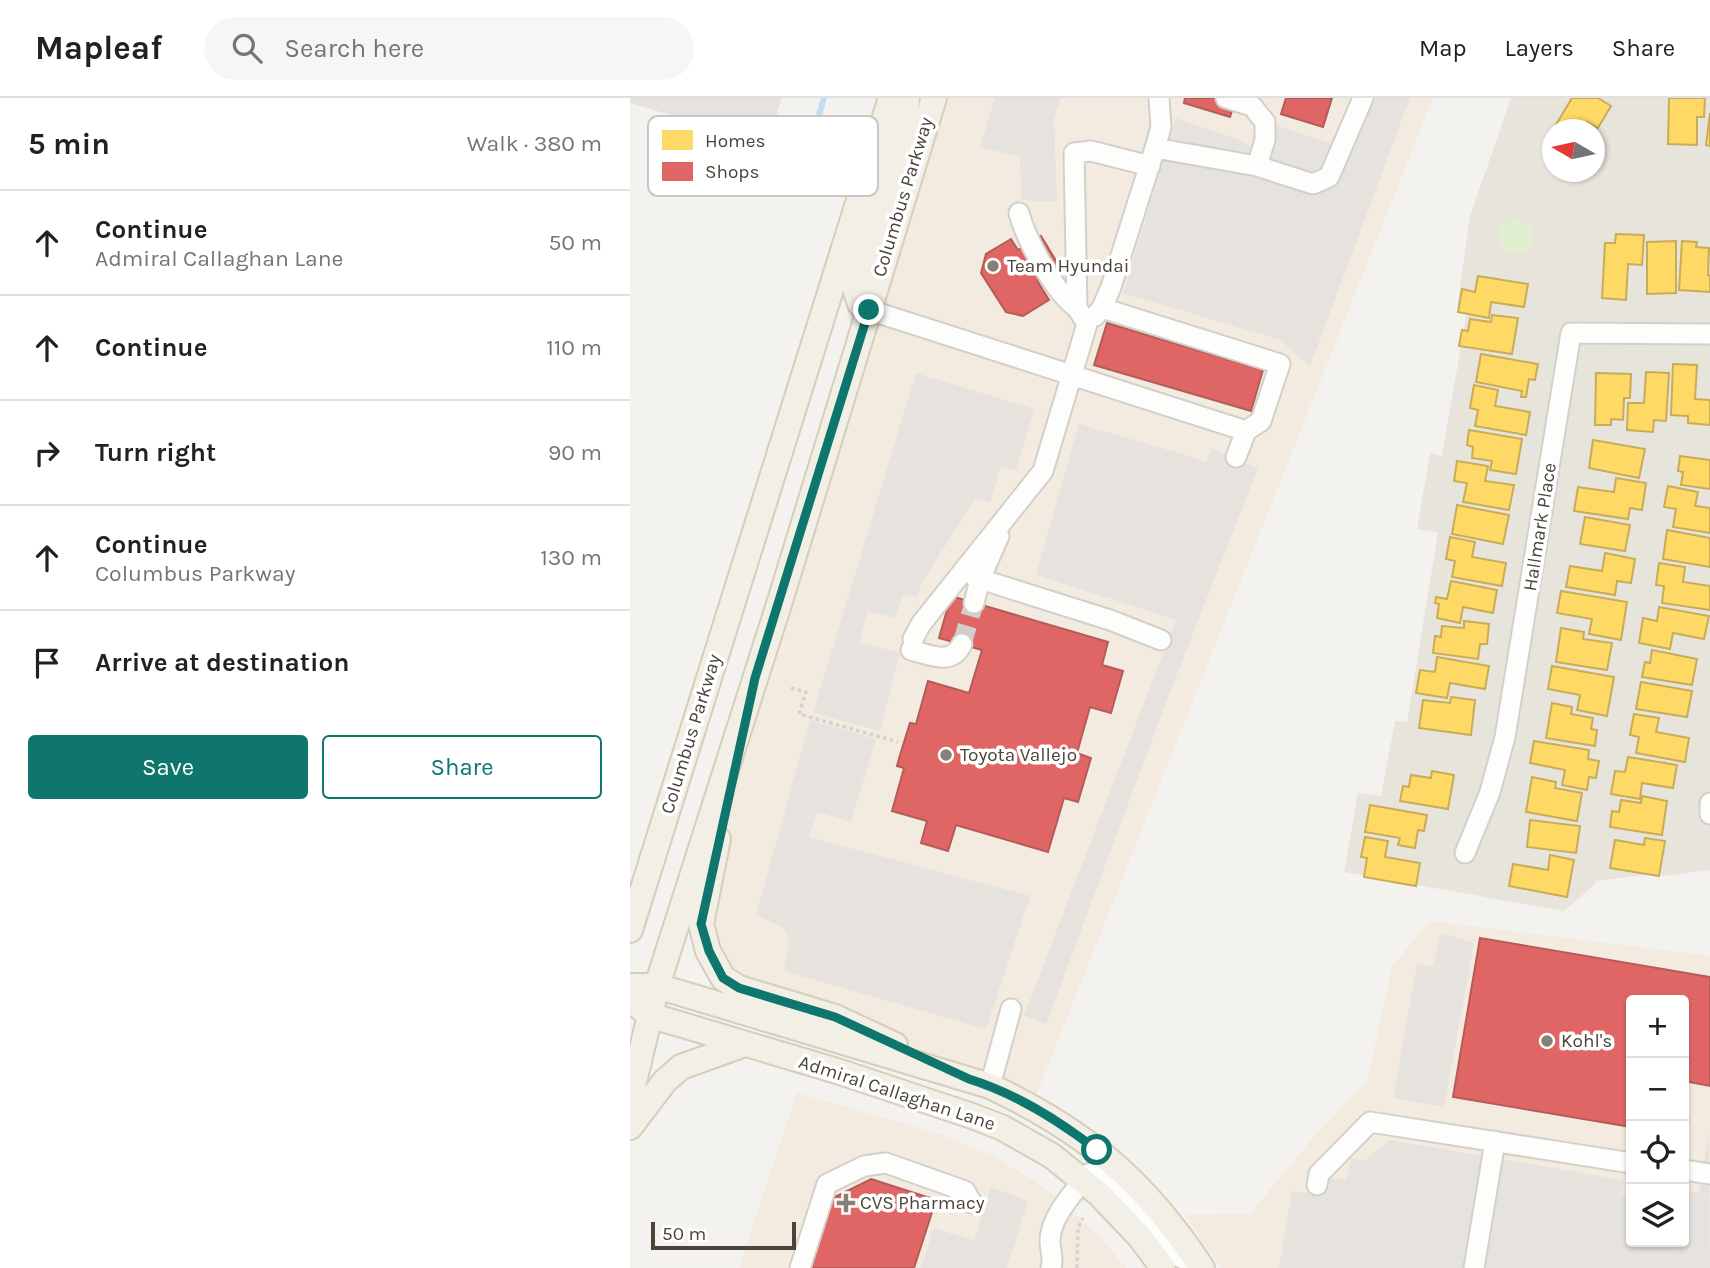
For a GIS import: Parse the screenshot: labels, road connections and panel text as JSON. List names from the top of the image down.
{
  "streets": {
    "main road": ["Columbus Parkway", "Admiral Callaghan Lane"],
    "street": ["Hallmark Place"]
  },
  "crossings": [
    ["Columbus Parkway", "Admiral Callaghan Lane"]
  ],
  "places": {
    "other": ["Team Hyundai", "Toyota Vallejo", "Kohl's"],
    "health": ["CVS Pharmacy"]
  },
  "legend": ["Homes", "Shops"],
  "scale_bar": "50 m",
  "north": "left",
  "page": {
    "header": "Mapleaf",
    "search": "Search here",
    "nav": ["Map", "Layers", "Share"],
    "heading": ["5 min", "Walk · 380 m"],
    "list": [
      ["Continue", "Admiral Callaghan Lane", "50 m"],
      ["Continue", "110 m"],
      ["Turn right", "90 m"],
      ["Continue", "Columbus Parkway", "130 m"],
      "Arrive at destination"
    ],
    "buttons": ["Save", "Share"],
    "map_buttons": ["+", "−"],
    "scale": "50 m"
  }
}
